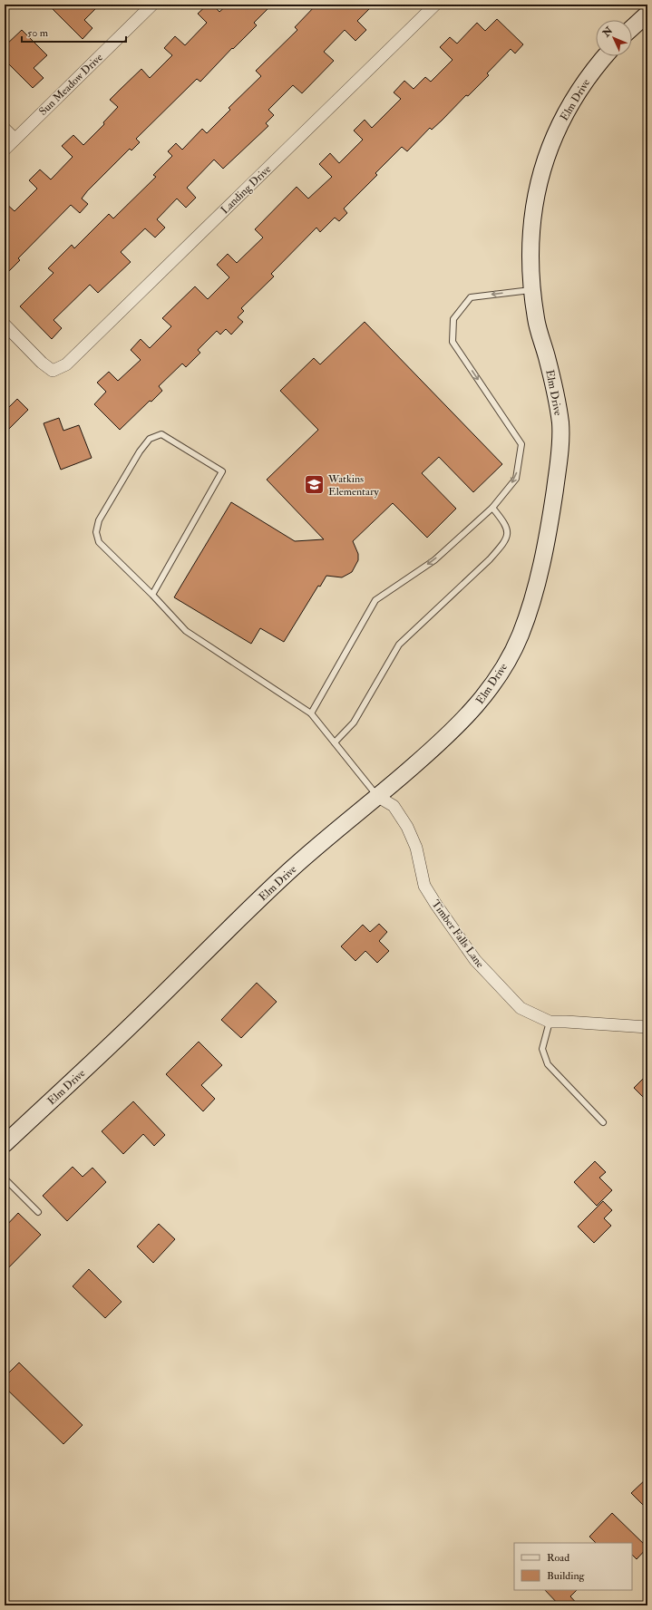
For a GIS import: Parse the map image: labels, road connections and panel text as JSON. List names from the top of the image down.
{
  "streets": {
    "street": [
      "Sun Meadow Drive",
      "Elm Drive",
      "Landing Drive",
      "Timber Falls Lane"
    ]
  },
  "crossings": [
    ["Elm Drive", "Timber Falls Lane"]
  ],
  "places": {
    "school or university": ["Watkins Elementary"]
  },
  "legend": ["Road", "Building"],
  "scale_bar": "50 m",
  "north": "top left"
}
